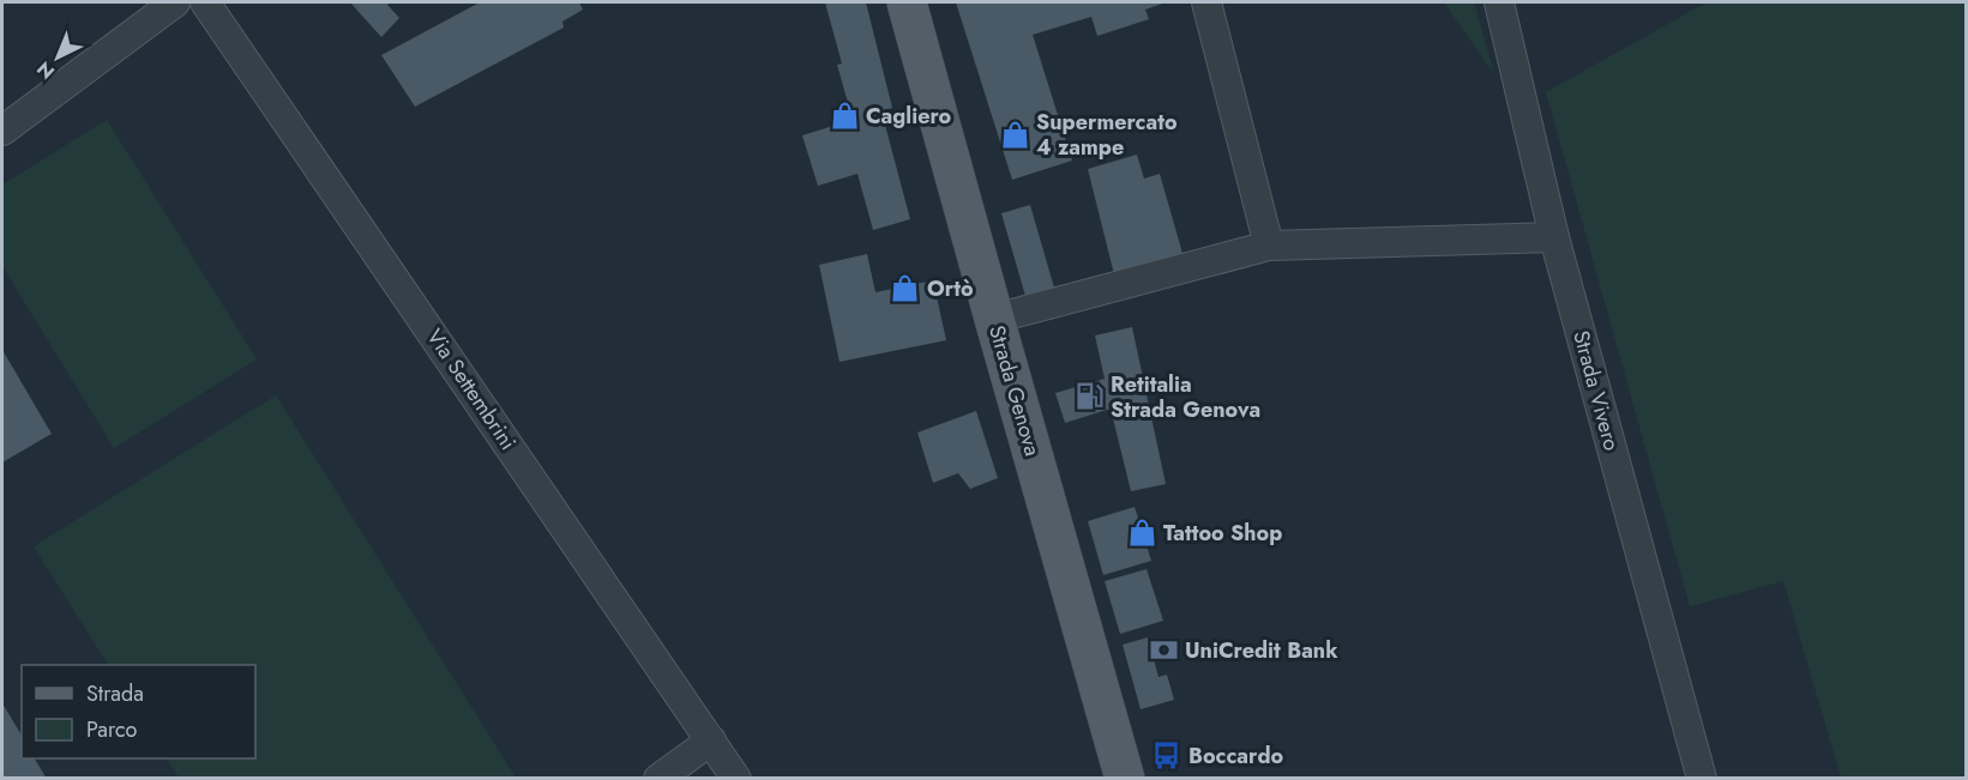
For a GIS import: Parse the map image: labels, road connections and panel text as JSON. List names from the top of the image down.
{
  "streets": {
    "main road": ["Strada Genova"],
    "street": ["Via Settembrini", "Strada Vivero"]
  },
  "places": {
    "shop": [
      "Cagliero",
      "Supermercato 4 zampe",
      "Ortò",
      "Tattoo Shop"
    ],
    "fuel station": ["Retitalia Strada Genova"],
    "bank": ["UniCredit Bank"],
    "bus stop": ["Boccardo"]
  },
  "legend": ["Strada", "Parco"],
  "north": "bottom left"
}
